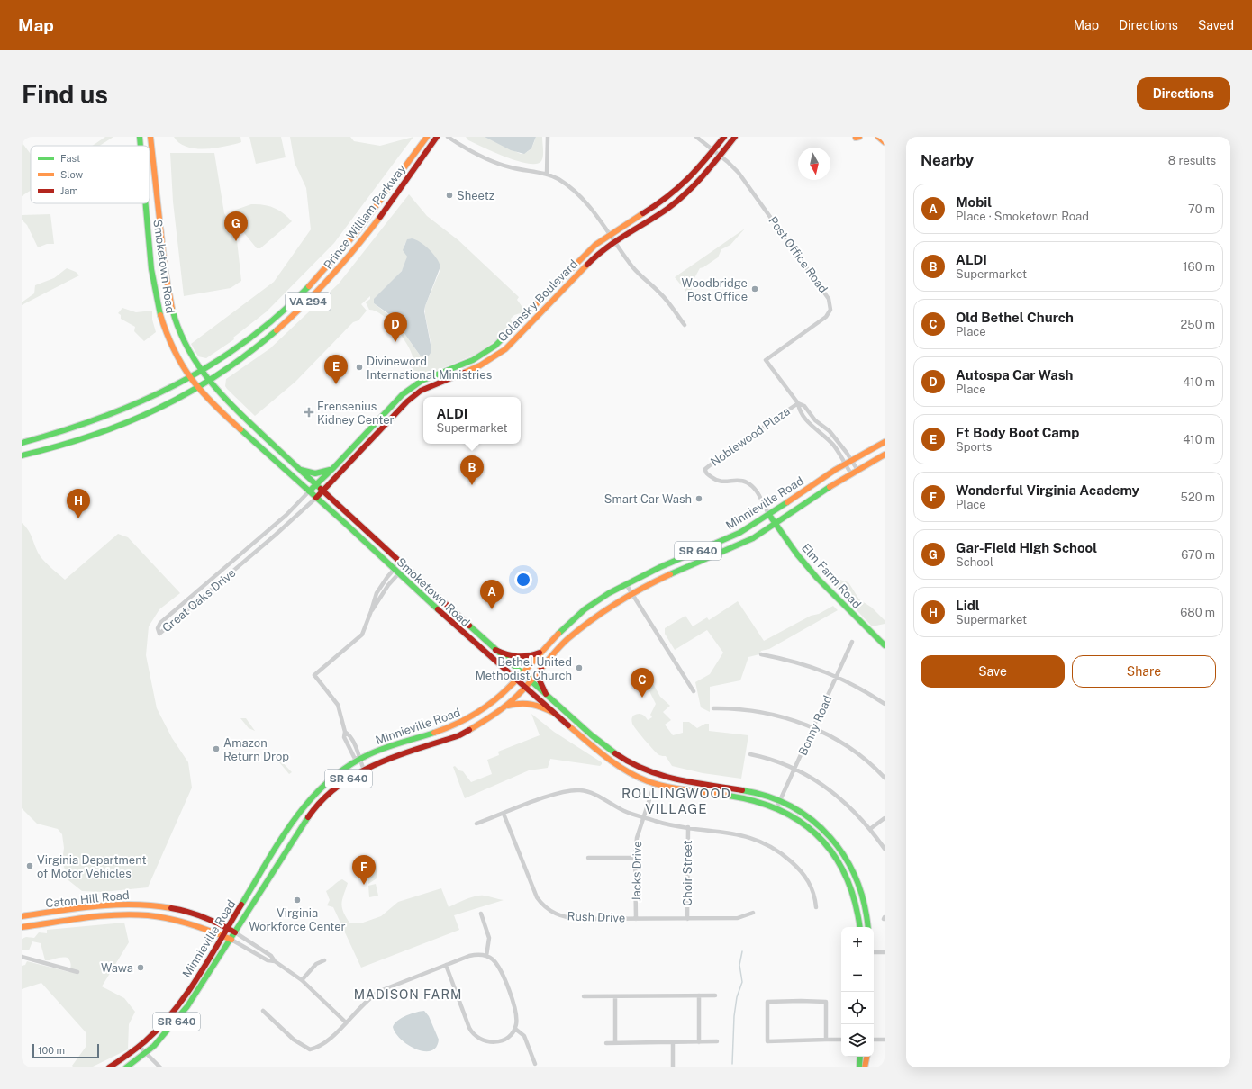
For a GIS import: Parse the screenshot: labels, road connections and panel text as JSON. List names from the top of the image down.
{
  "streets": {
    "main road": [
      "Prince William Parkway",
      "Smoketown Road",
      "Golansky Boulevard",
      "VA 294",
      "Minnieville Road",
      "SR 640",
      "Elm Farm Road",
      "Caton Hill Road"
    ],
    "street": [
      "Post Office Road",
      "Noblewood Plaza",
      "Great Oaks Drive",
      "Bonny Road",
      "Jacks Drive",
      "Choir Street",
      "Rush Drive"
    ]
  },
  "crossings": [
    ["Prince William Parkway", "Smoketown Road"],
    ["Post Office Road", "Golansky Boulevard"],
    ["Post Office Road", "Noblewood Plaza"],
    ["Smoketown Road", "Golansky Boulevard"],
    ["Smoketown Road", "Minnieville Road"],
    ["Smoketown Road", "Great Oaks Drive"],
    ["Smoketown Road", "Bonny Road"],
    ["Smoketown Road", "Jacks Drive"],
    ["Golansky Boulevard", "Great Oaks Drive"],
    ["Noblewood Plaza", "Minnieville Road"],
    ["Noblewood Plaza", "Elm Farm Road"],
    ["Minnieville Road", "Elm Farm Road"],
    ["Minnieville Road", "Caton Hill Road"],
    ["Jacks Drive", "Rush Drive"],
    ["Choir Street", "Rush Drive"]
  ],
  "districts": ["ROLLINGWOOD VILLAGE", "MADISON FARM"],
  "places": {
    "other": [
      "Sheetz",
      "Woodbridge Post Office",
      "Divineword International Ministries",
      "Smart Car Wash",
      "Bethel United Methodist Church",
      "Amazon Return Drop",
      "Virginia Department of Motor Vehicles",
      "Virginia Workforce Center",
      "Wawa"
    ],
    "health": ["Frensenius Kidney Center"]
  },
  "legend": ["Fast", "Slow", "Jam"],
  "scale_bar": "100 m",
  "north": "bottom",
  "page": {
    "header": "Map",
    "nav": ["Map", "Directions", "Saved"],
    "buttons": [
      "Directions",
      ["Save", "Share"]
    ],
    "title": "Find us",
    "heading": ["Nearby", "8 results"],
    "list": [
      {
        "mark": "A",
        "name": "Mobil",
        "note": "Place · Smoketown Road",
        "value": "70 m"
      },
      {
        "mark": "B",
        "name": "ALDI",
        "note": "Supermarket",
        "value": "160 m"
      },
      {
        "mark": "C",
        "name": "Old Bethel Church",
        "note": "Place",
        "value": "250 m"
      },
      {
        "mark": "D",
        "name": "Autospa Car Wash",
        "note": "Place",
        "value": "410 m"
      },
      {
        "mark": "E",
        "name": "Ft Body Boot Camp",
        "note": "Sports",
        "value": "410 m"
      },
      {
        "mark": "F",
        "name": "Wonderful Virginia Academy",
        "note": "Place",
        "value": "520 m"
      },
      {
        "mark": "G",
        "name": "Gar-Field High School",
        "note": "School",
        "value": "670 m"
      },
      {
        "mark": "H",
        "name": "Lidl",
        "note": "Supermarket",
        "value": "680 m"
      }
    ],
    "pins": [
      "G",
      "D",
      "E",
      "B",
      "H",
      "A",
      "C",
      "F"
    ],
    "popup": ["ALDI", "Supermarket"],
    "map_buttons": ["+", "−"],
    "scale": "100 m"
  }
}
